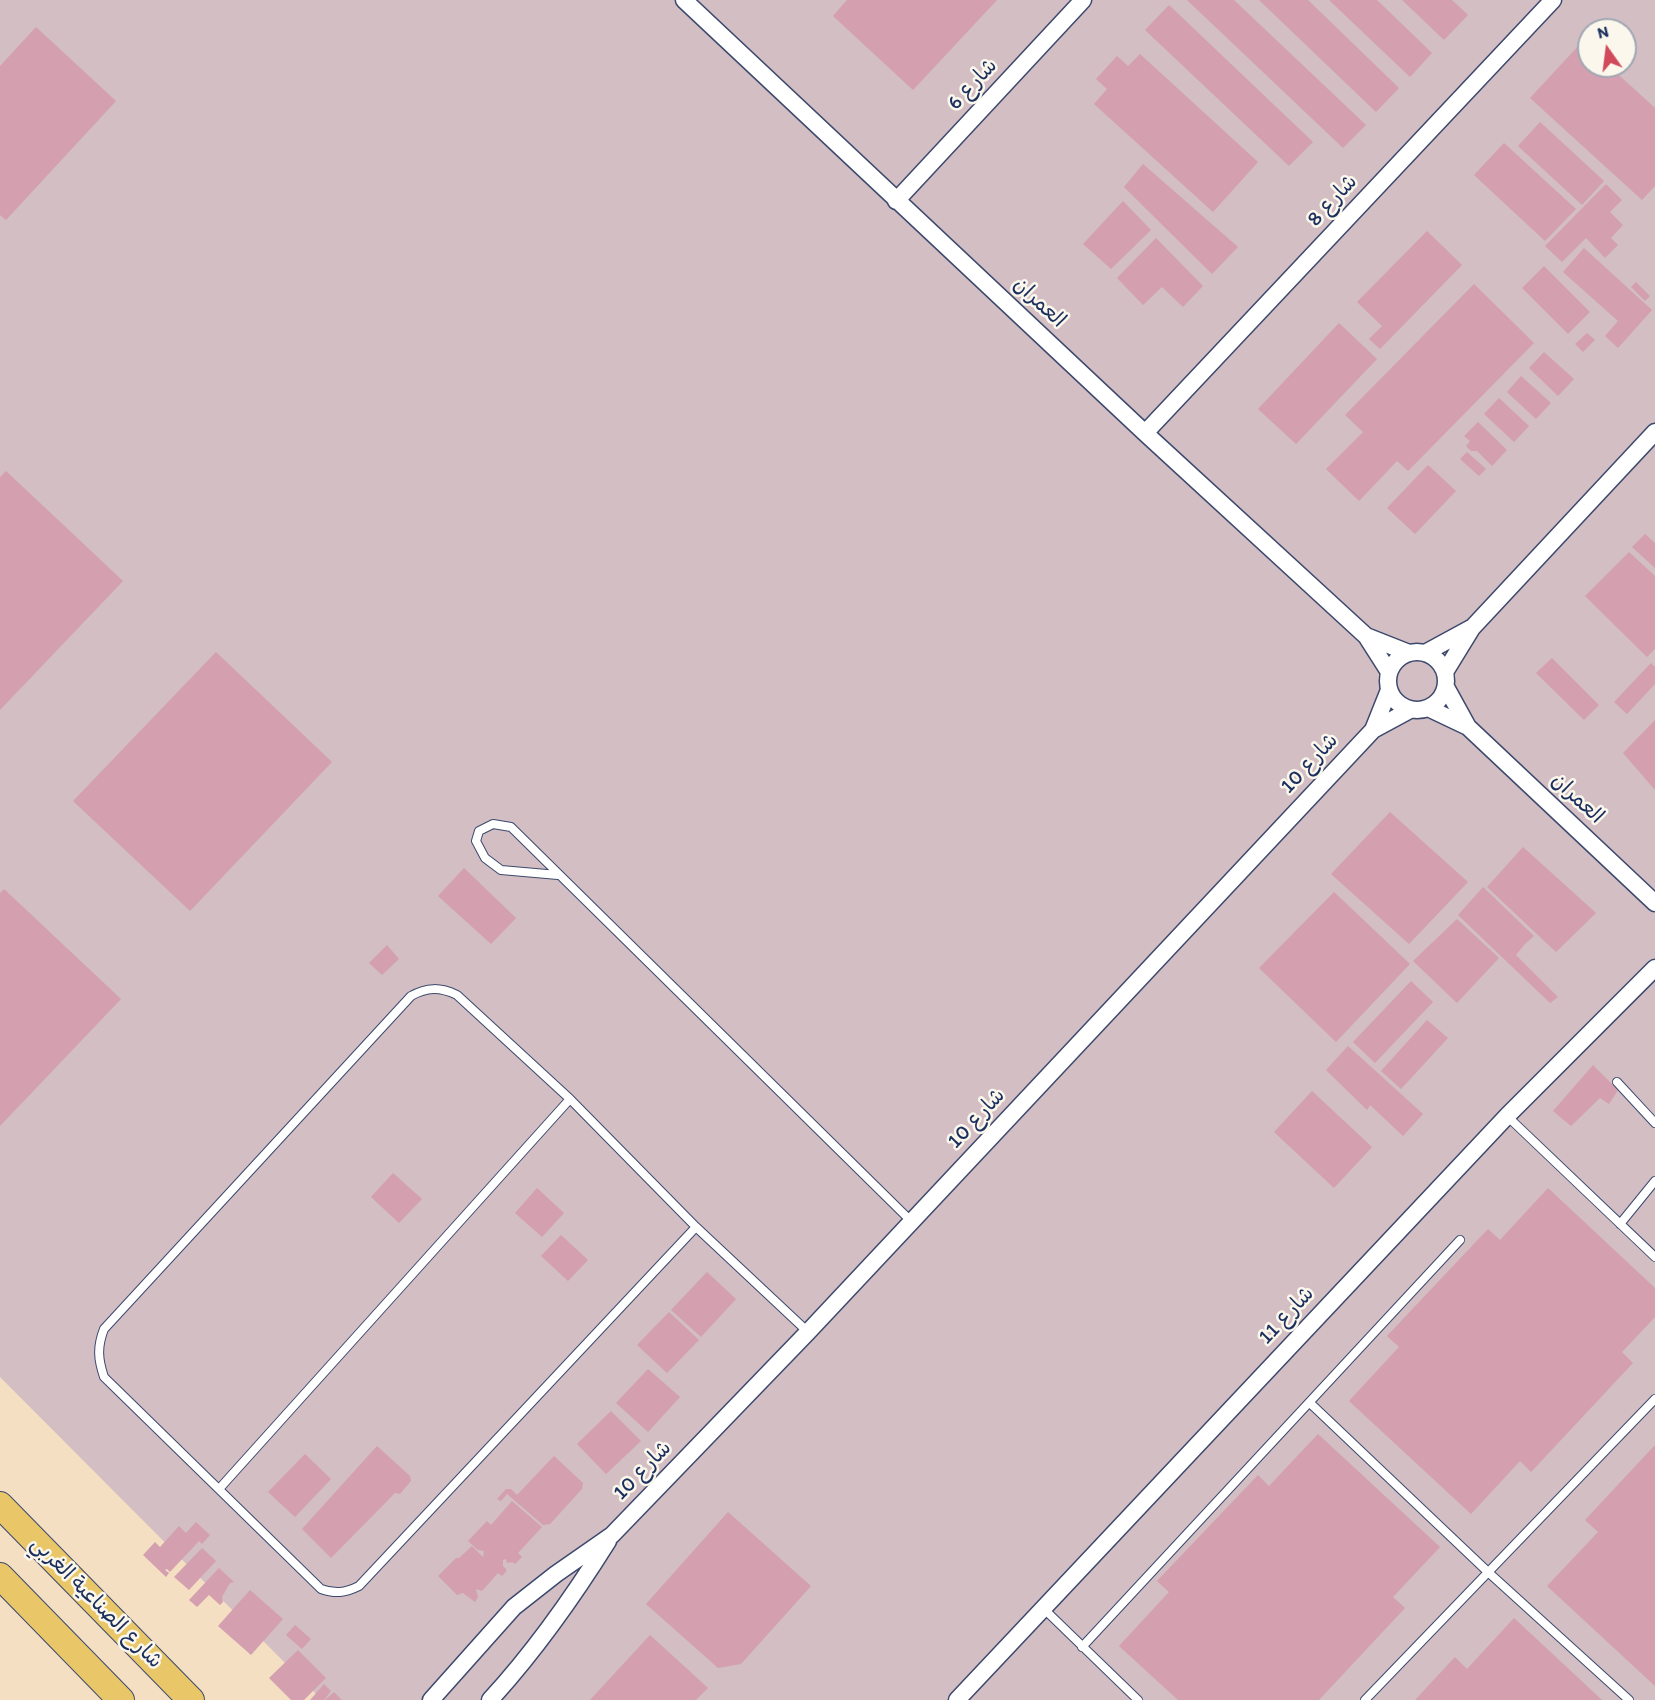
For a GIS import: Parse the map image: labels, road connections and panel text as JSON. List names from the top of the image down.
{
  "streets": {
    "main road": ["شارع الصناعية الغربي"],
    "street": [
      "شارع 6",
      "شارع 8",
      "العمران",
      "شارع 10",
      "شارع 11"
    ]
  },
  "crossings": [
    ["شارع 6", "العمران"],
    ["شارع 8", "العمران"],
    ["العمران", "شارع 10"]
  ],
  "north": "top"
}
